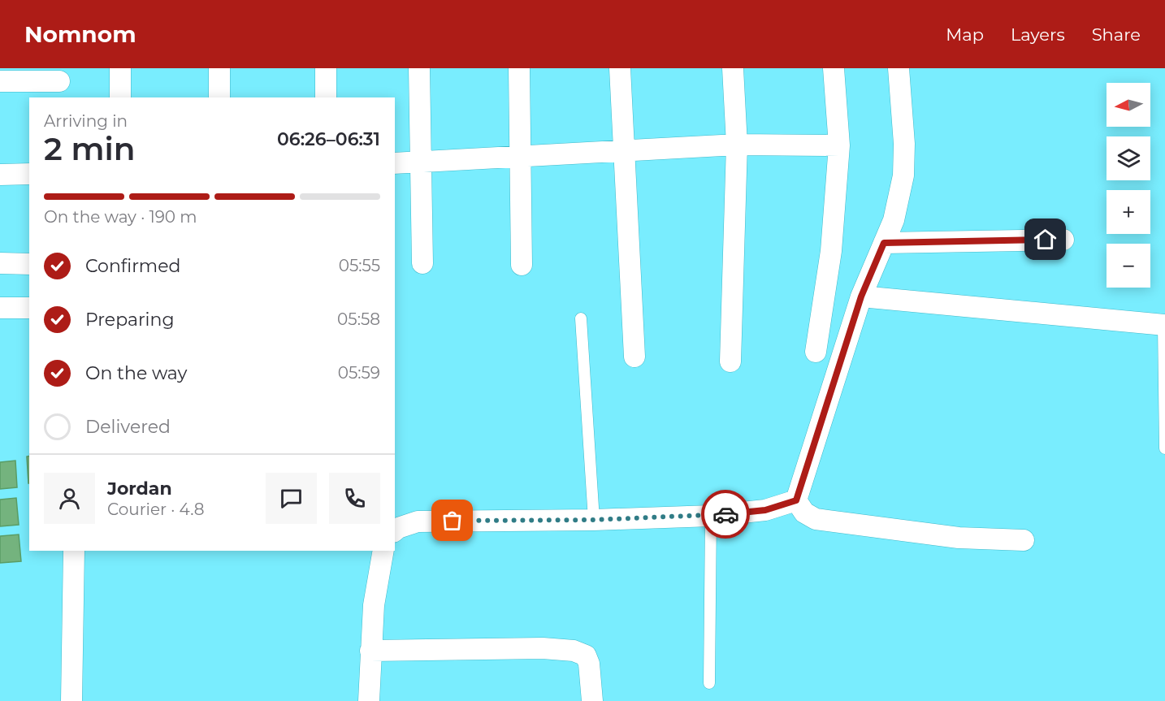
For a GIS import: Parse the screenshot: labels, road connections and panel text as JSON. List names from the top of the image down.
{
  "north": "left",
  "page": {
    "header": "Nomnom",
    "nav": ["Map", "Layers", "Share"],
    "map_buttons": ["+", "−"],
    "heading": ["2 min", "Arriving in", "06:26–06:31"],
    "panel": ["Jordan", "Courier · 4.8"],
    "bar": "On the way · 190 m",
    "list": [
      ["Confirmed", "05:55"],
      ["Preparing", "05:58"],
      ["On the way", "05:59"],
      "Delivered"
    ]
  }
}
